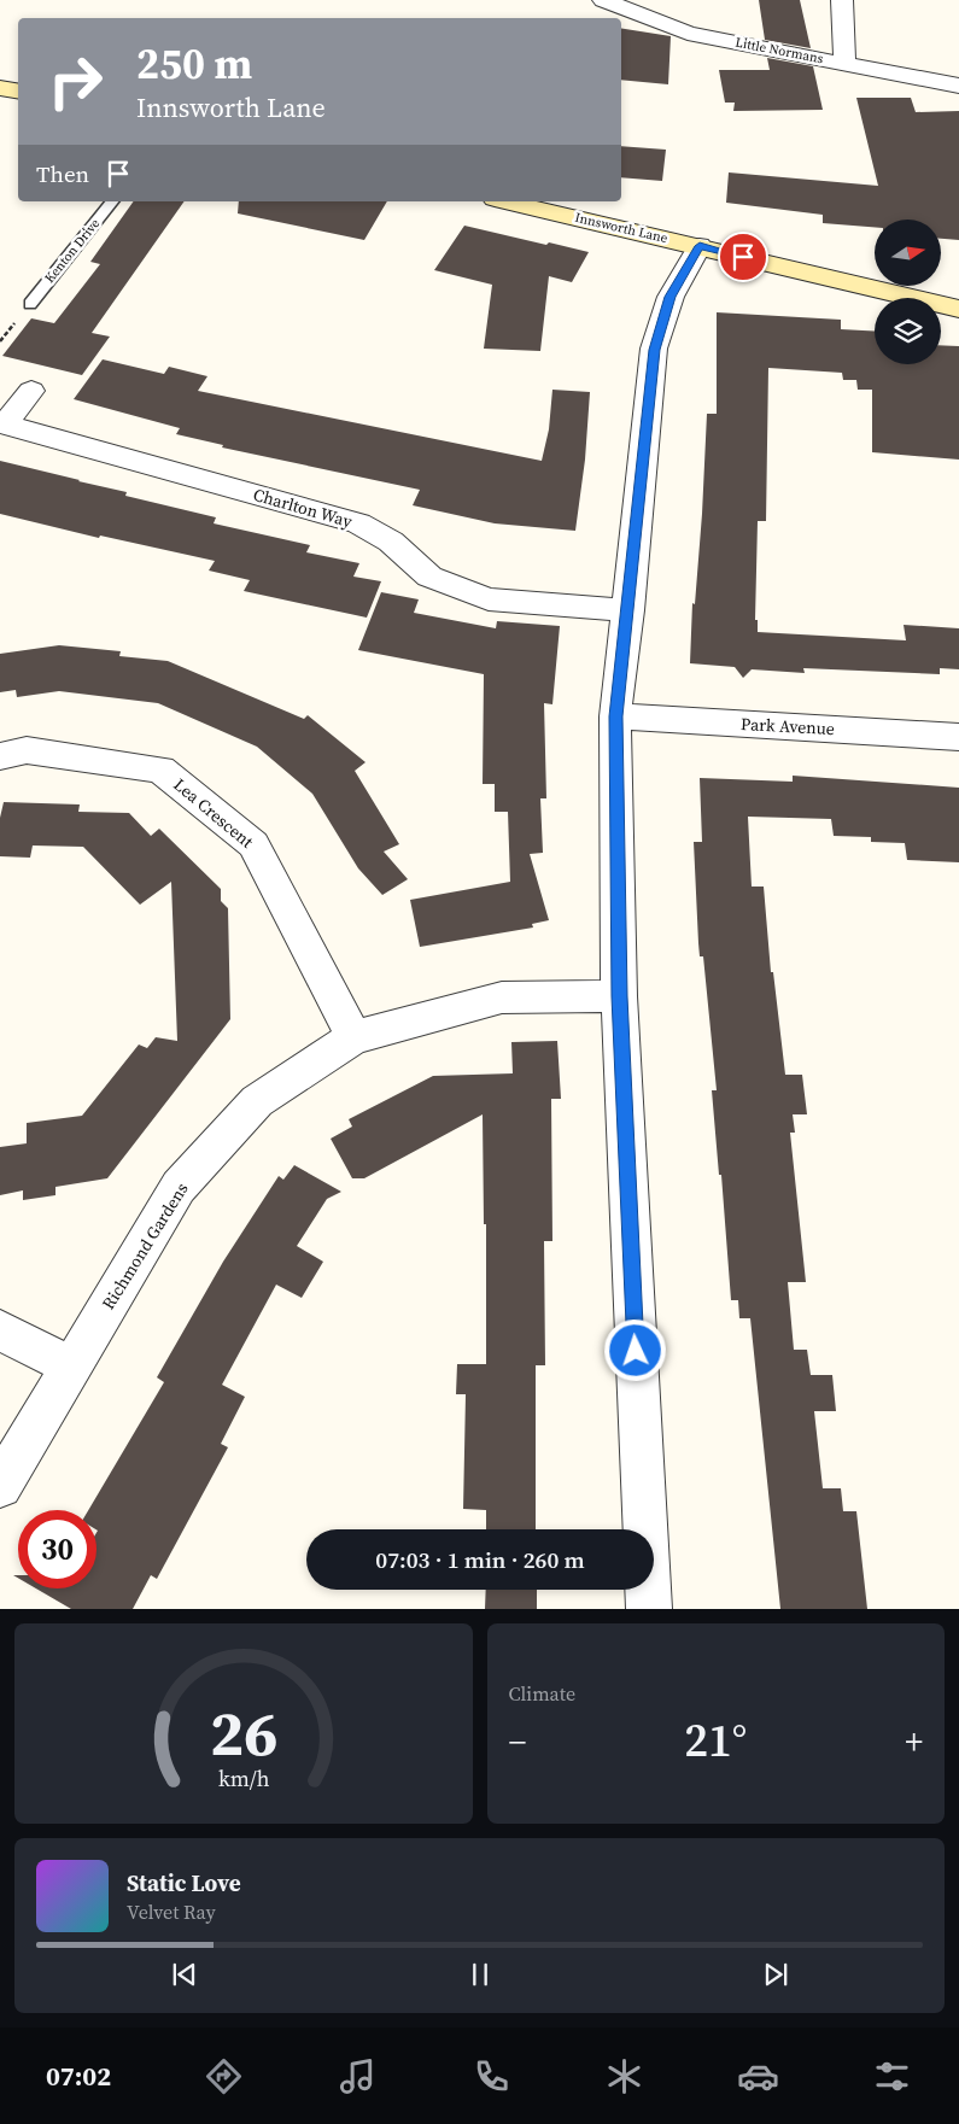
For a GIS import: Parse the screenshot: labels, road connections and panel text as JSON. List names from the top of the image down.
{
  "streets": {
    "street": [
      "Little Normans",
      "Innsworth Lane",
      "Charlton Way",
      "Park Avenue",
      "Lea Crescent",
      "Richmond Gardens"
    ],
    "lane": ["Kenton Drive"]
  },
  "crossings": [
    ["Lea Crescent", "Richmond Gardens"]
  ],
  "north": "right",
  "page": {
    "turn": ["250 m", "Innsworth Lane"],
    "then": "Then",
    "limit": "30",
    "trip": "07:03 · 1 min · 260 m",
    "tile": "Climate",
    "heat": ["−", "21°", "+"],
    "song": ["Static Love", "Velvet Ray"],
    "tabs": "07:02",
    "gauge": ["26", "km/h"]
  }
}
